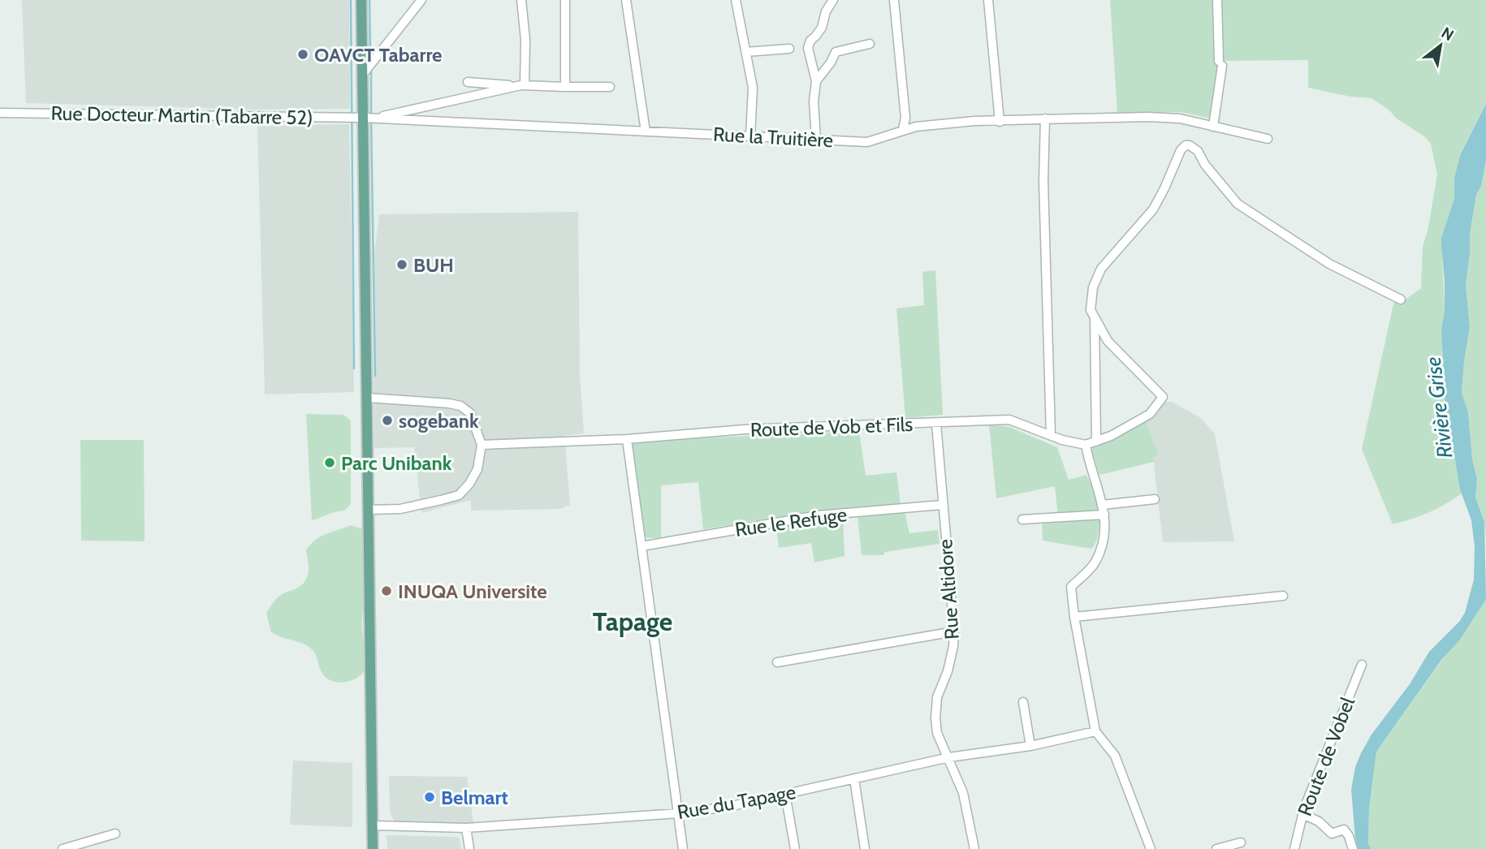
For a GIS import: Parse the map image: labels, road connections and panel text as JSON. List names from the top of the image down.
{
  "streets": {
    "street": [
      "Rue Docteur Martin (Tabarre 52)",
      "Rue la Truitière",
      "Route de Vob et Fils",
      "Rue le Refuge",
      "Rue Altidore",
      "Route de Vobel",
      "Rue du Tapage"
    ]
  },
  "crossings": [
    ["Rue Docteur Martin (Tabarre 52)", "Rue la Truitière"],
    ["Route de Vob et Fils", "Rue Altidore"],
    ["Rue le Refuge", "Rue Altidore"],
    ["Rue Altidore", "Rue du Tapage"]
  ],
  "districts": ["Tapage"],
  "water": ["Rivière Grise"],
  "places": [
    "OAVCT Tabarre",
    "BUH",
    "sogebank",
    "Parc Unibank",
    "INUQA Universite",
    "Belmart"
  ],
  "north": "top right"
}
